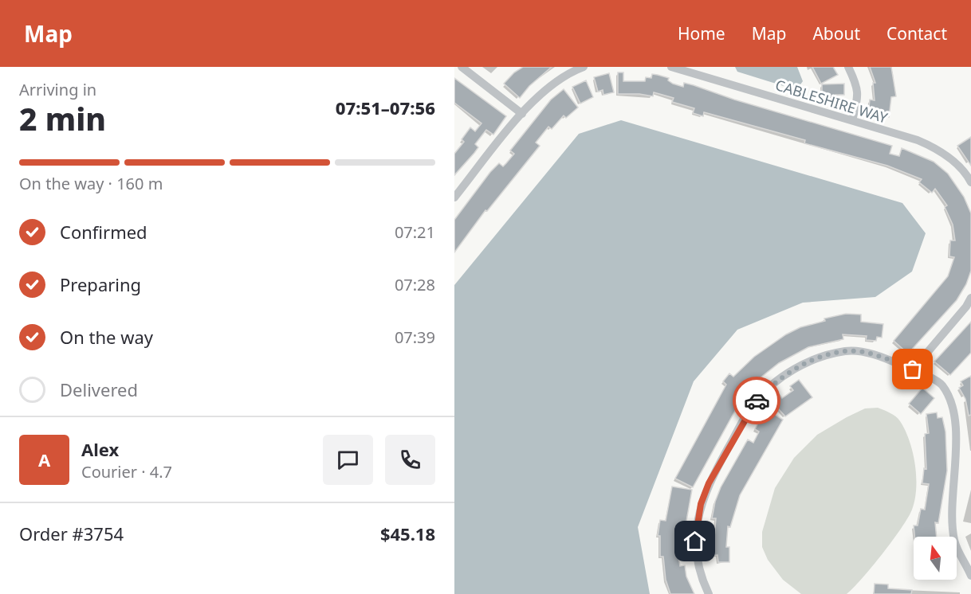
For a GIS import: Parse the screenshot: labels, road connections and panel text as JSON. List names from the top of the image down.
{
  "streets": {
    "street": ["CABLESHIRE WAY"]
  },
  "north": "top",
  "page": {
    "header": "Map",
    "nav": [
      "Home",
      "Map",
      "About",
      "Contact"
    ],
    "heading": ["2 min", "Arriving in", "07:51–07:56"],
    "panel": [
      "Alex",
      "Courier · 4.7",
      "Order #3754",
      "$45.18"
    ],
    "bar": "On the way · 160 m",
    "list": [
      ["Confirmed", "07:21"],
      ["Preparing", "07:28"],
      ["On the way", "07:39"],
      "Delivered"
    ],
    "round": "A"
  }
}
